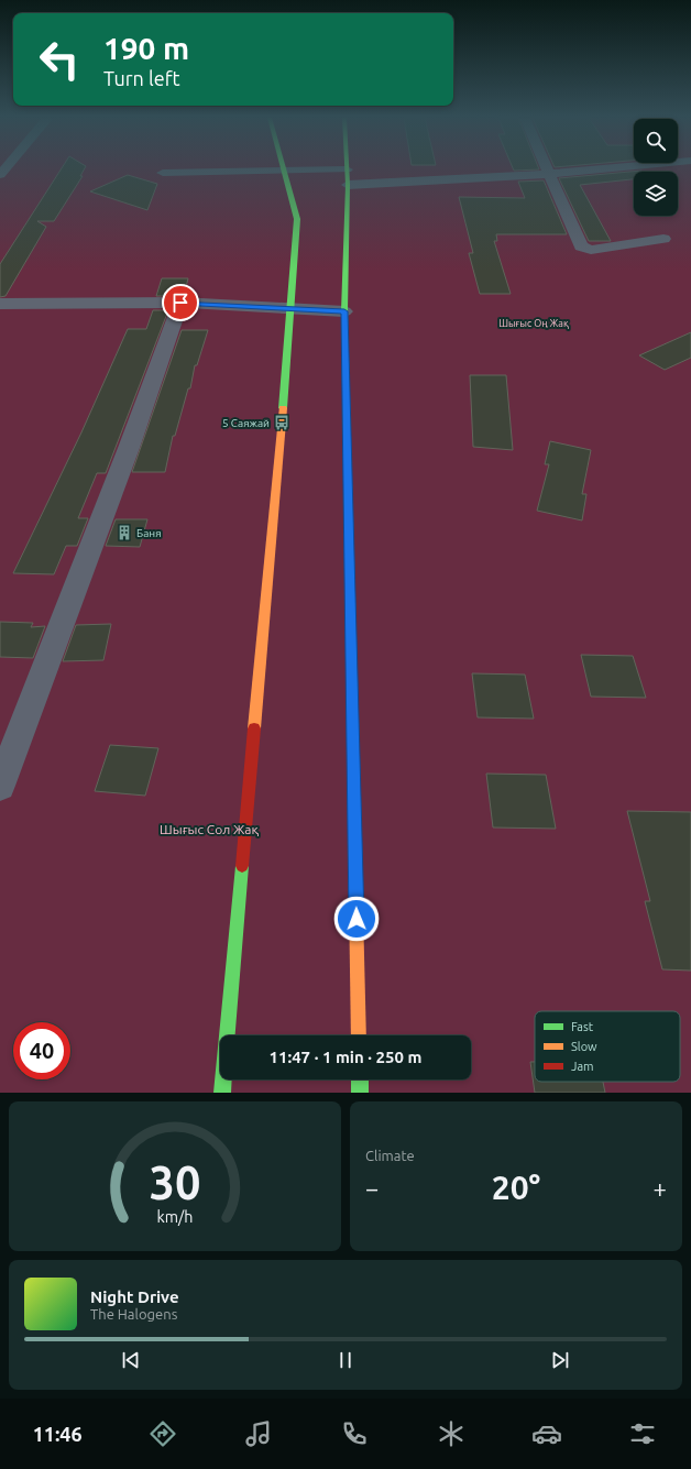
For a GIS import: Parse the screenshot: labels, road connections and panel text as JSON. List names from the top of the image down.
{
  "parks": ["Шығыс Оң Жақ", "Шығыс Сол Жақ"],
  "places": {
    "bus stop": ["5 Саяжай"],
    "building": ["Баня"]
  },
  "legend": ["Fast", "Slow", "Jam"],
  "page": {
    "turn": ["190 m", "Turn left"],
    "limit": "40",
    "trip": "11:47 · 1 min · 250 m",
    "tile": "Climate",
    "heat": ["−", "20°", "+"],
    "song": ["Night Drive", "The Halogens"],
    "tabs": "11:46",
    "gauge": ["30", "km/h"]
  }
}
